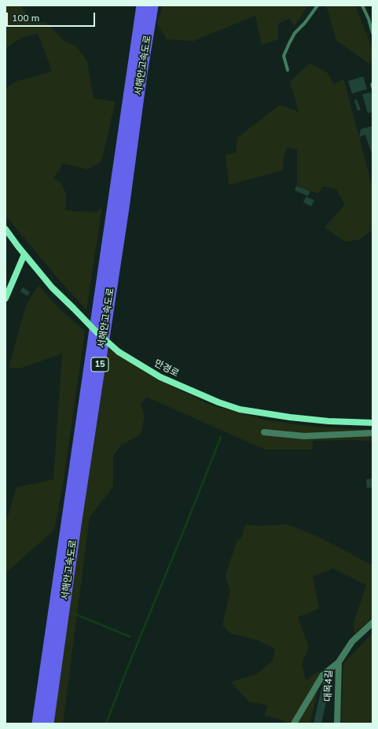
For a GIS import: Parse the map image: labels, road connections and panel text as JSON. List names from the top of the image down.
{
  "streets": {
    "highway": ["서해안고속도로", "15"],
    "street": ["만경로", "대목4길"]
  },
  "scale_bar": "100 m"
}
